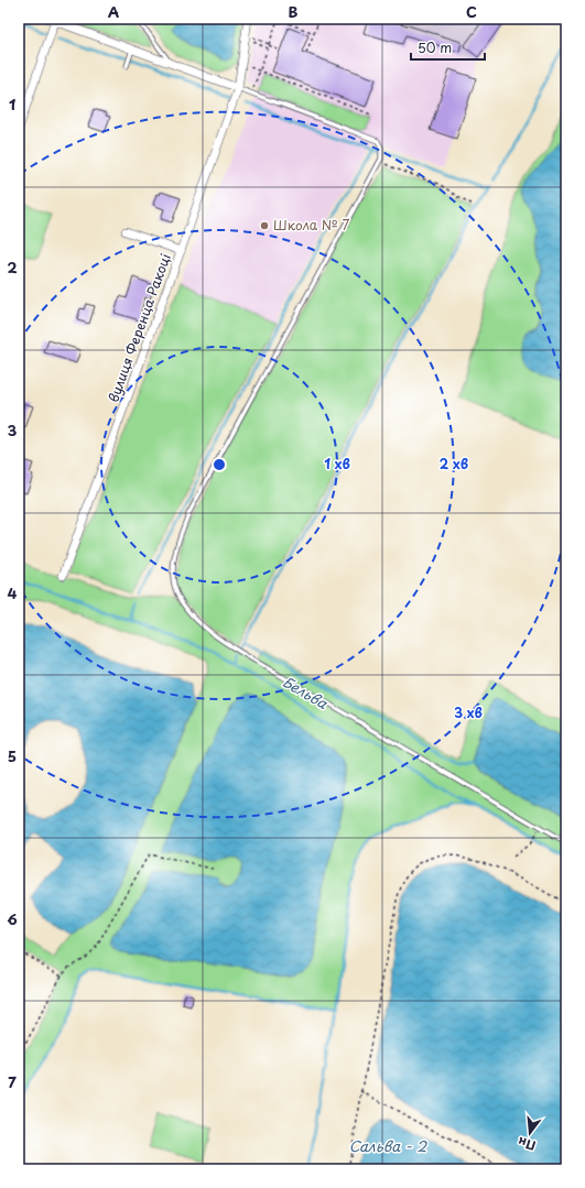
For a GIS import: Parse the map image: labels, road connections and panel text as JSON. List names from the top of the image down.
{
  "streets": {
    "street": ["вулиця Ференца Ракоці"]
  },
  "water": ["Бельва", "Сальва - 2"],
  "places": ["Школа № 7"],
  "scale_bar": "50 m",
  "north": "bottom",
  "grid": {
    "columns": ["A", "B", "C"],
    "rows": [
      "1",
      "2",
      "3",
      "4",
      "5",
      "6",
      "7"
    ]
  },
  "rings": ["1 хв", "2 хв", "3 хв"]
}
